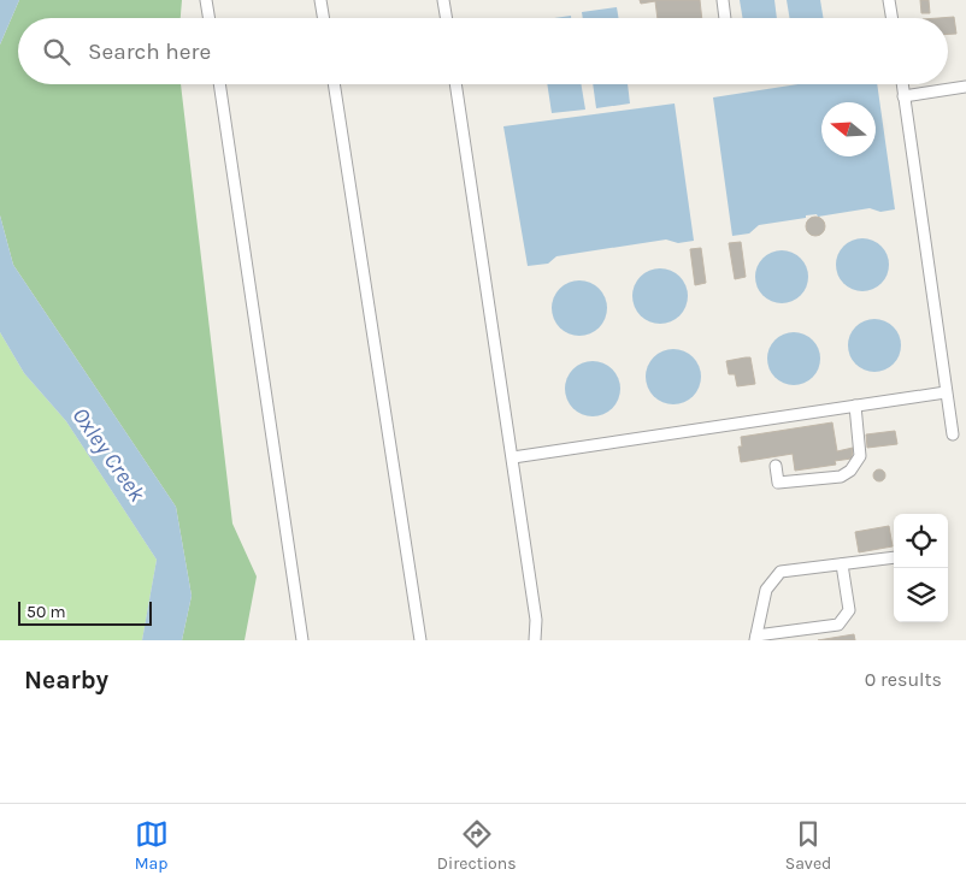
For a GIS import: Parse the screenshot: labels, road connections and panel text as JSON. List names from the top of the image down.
{
  "water": ["Oxley Creek"],
  "scale_bar": "50 m",
  "north": "left",
  "page": {
    "search": "Search here",
    "scale": "50 m",
    "heading": ["Nearby", "0 results"],
    "nav": ["Map", "Directions", "Saved"]
  }
}
